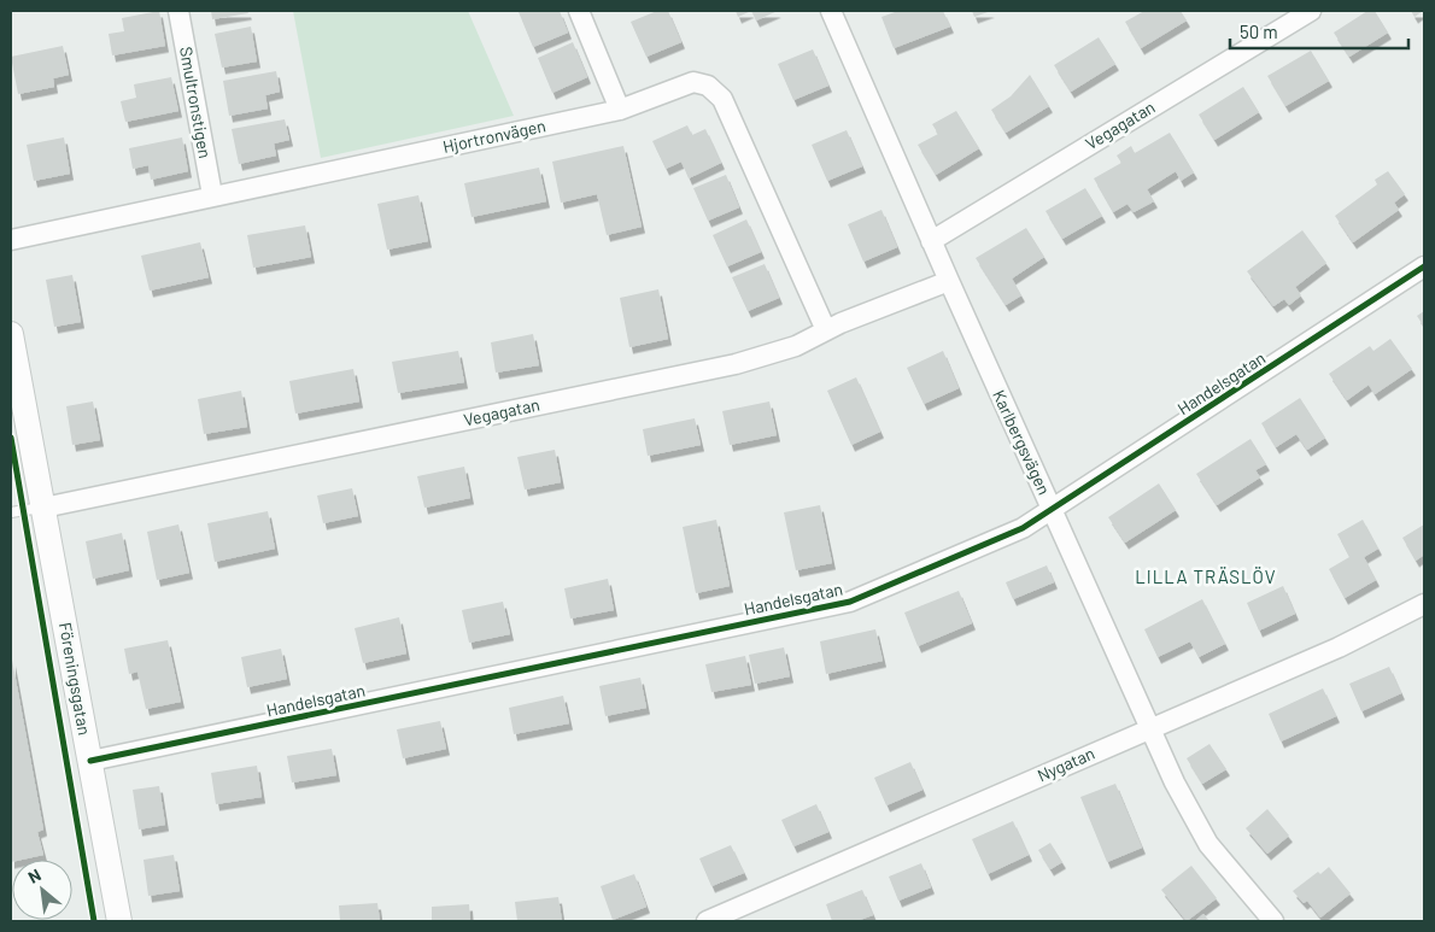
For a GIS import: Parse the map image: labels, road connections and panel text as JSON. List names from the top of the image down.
{
  "streets": {
    "street": [
      "Smultronstigen",
      "Vegagatan",
      "Hjortronvägen",
      "Handelsgatan",
      "Karlbergsvägen",
      "Föreningsgatan",
      "Nygatan"
    ]
  },
  "crossings": [
    ["Smultronstigen", "Hjortronvägen"],
    ["Vegagatan", "Hjortronvägen"],
    ["Vegagatan", "Karlbergsvägen"],
    ["Vegagatan", "Föreningsgatan"],
    ["Handelsgatan", "Karlbergsvägen"],
    ["Handelsgatan", "Föreningsgatan"],
    ["Karlbergsvägen", "Nygatan"]
  ],
  "districts": ["LILLA TRÄSLÖV"],
  "scale_bar": "50 m",
  "north": "top left"
}
